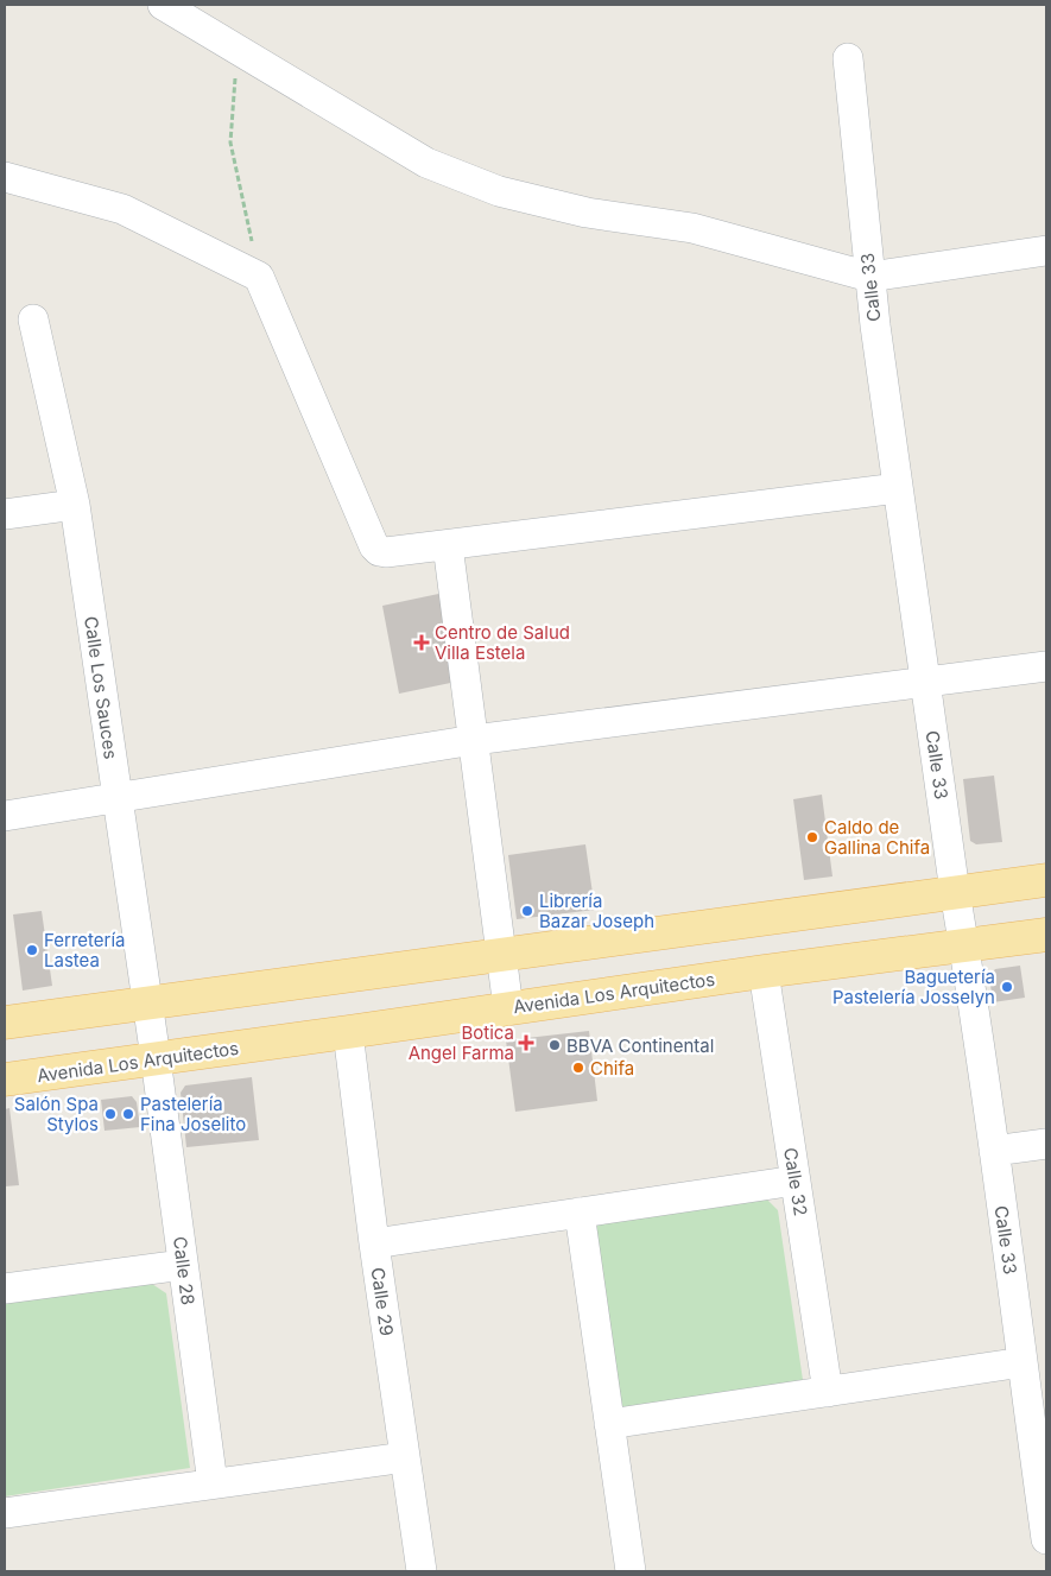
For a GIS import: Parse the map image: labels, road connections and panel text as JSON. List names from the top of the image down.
{
  "streets": {
    "main road": ["Avenida Los Arquitectos"],
    "street": [
      "Calle 33",
      "Calle Los Sauces",
      "Calle 32",
      "Calle 28",
      "Calle 29"
    ]
  },
  "crossings": [
    ["Calle 33", "Avenida Los Arquitectos"],
    ["Calle Los Sauces", "Avenida Los Arquitectos"],
    ["Calle Los Sauces", "Calle 28"],
    ["Avenida Los Arquitectos", "Calle 32"],
    ["Avenida Los Arquitectos", "Calle 28"],
    ["Avenida Los Arquitectos", "Calle 29"]
  ],
  "places": {
    "health": ["Centro de Salud Villa Estela", "Botica Angel Farma"],
    "other": [
      "Caldo de Gallina Chifa",
      "Librería Bazar Joseph",
      "Ferretería Lastea",
      "Baguetería Pastelería Josselyn",
      "BBVA Continental",
      "Chifa",
      "Salón Spa Stylos",
      "Pastelería Fina Joselito"
    ]
  }
}
